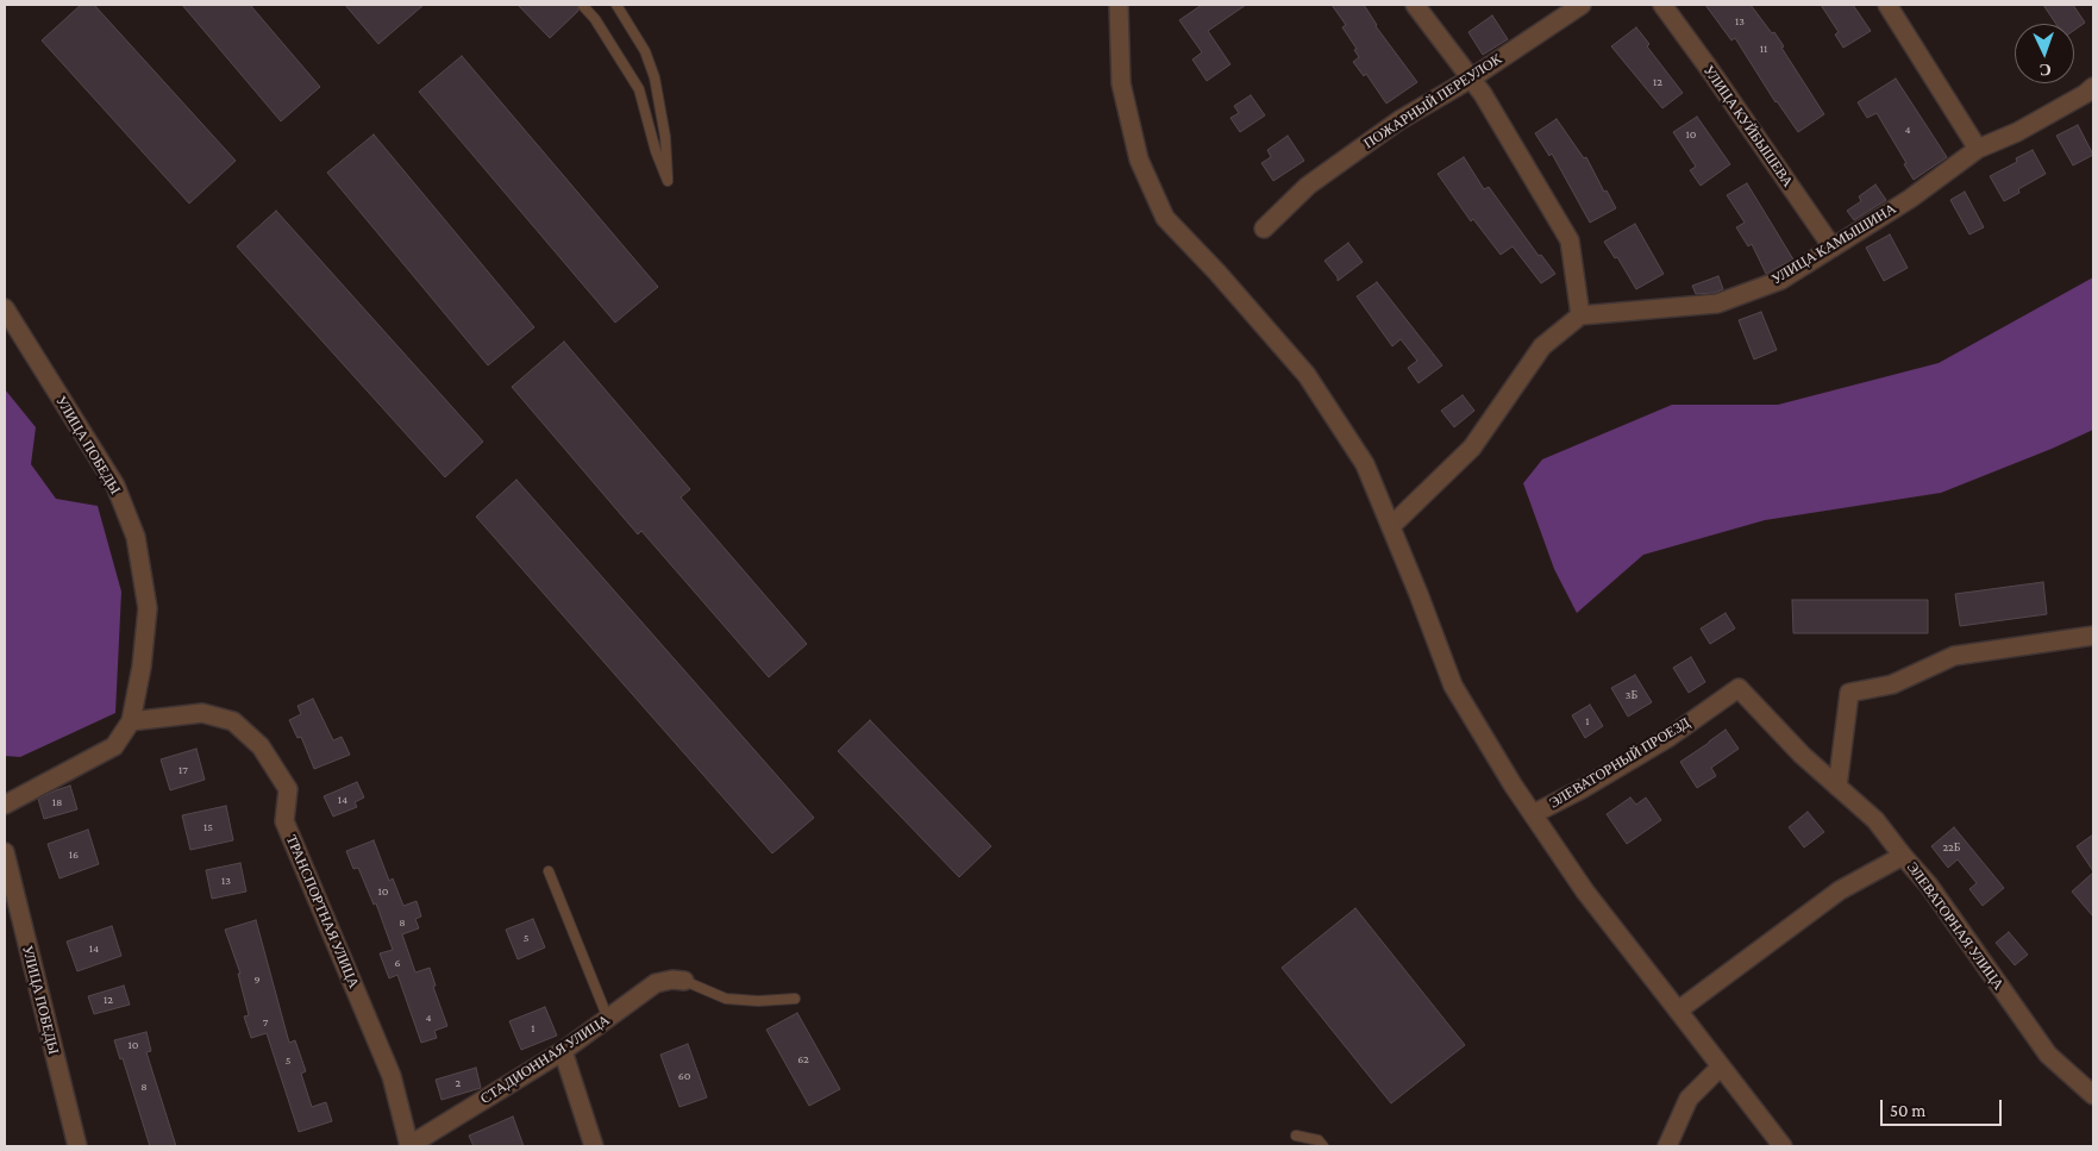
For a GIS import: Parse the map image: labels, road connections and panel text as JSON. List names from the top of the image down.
{
  "streets": {
    "street": [
      "ПОЖАРНЫЙ ПЕРЕУЛОК",
      "УЛИЦА КУЙБЫШЕВА",
      "УЛИЦА КАМЫШИНА",
      "УЛИЦА ПОБЕДЫ",
      "ЭЛЕВАТОРНЫЙ ПРОЕЗД",
      "ТРАНСПОРТНАЯ УЛИЦА",
      "ЭЛЕВАТОРНАЯ УЛИЦА",
      "СТАДИОННАЯ УЛИЦА"
    ]
  },
  "crossings": [
    ["УЛИЦА КУЙБЫШЕВА", "УЛИЦА КАМЫШИНА"],
    ["УЛИЦА ПОБЕДЫ", "ТРАНСПОРТНАЯ УЛИЦА"],
    ["ЭЛЕВАТОРНЫЙ ПРОЕЗД", "ЭЛЕВАТОРНАЯ УЛИЦА"],
    ["ТРАНСПОРТНАЯ УЛИЦА", "СТАДИОННАЯ УЛИЦА"]
  ],
  "house_numbers": [
    "13",
    "11",
    "12",
    "4",
    "10",
    "3Б",
    "1",
    "17",
    "14",
    "18",
    "15",
    "22Б",
    "16",
    "13",
    "10",
    "8",
    "5",
    "14",
    "6",
    "9",
    "12",
    "4",
    "7",
    "1",
    "10",
    "62",
    "5",
    "60",
    "2",
    "8"
  ],
  "scale_bar": "50 m",
  "north": "bottom"
}
